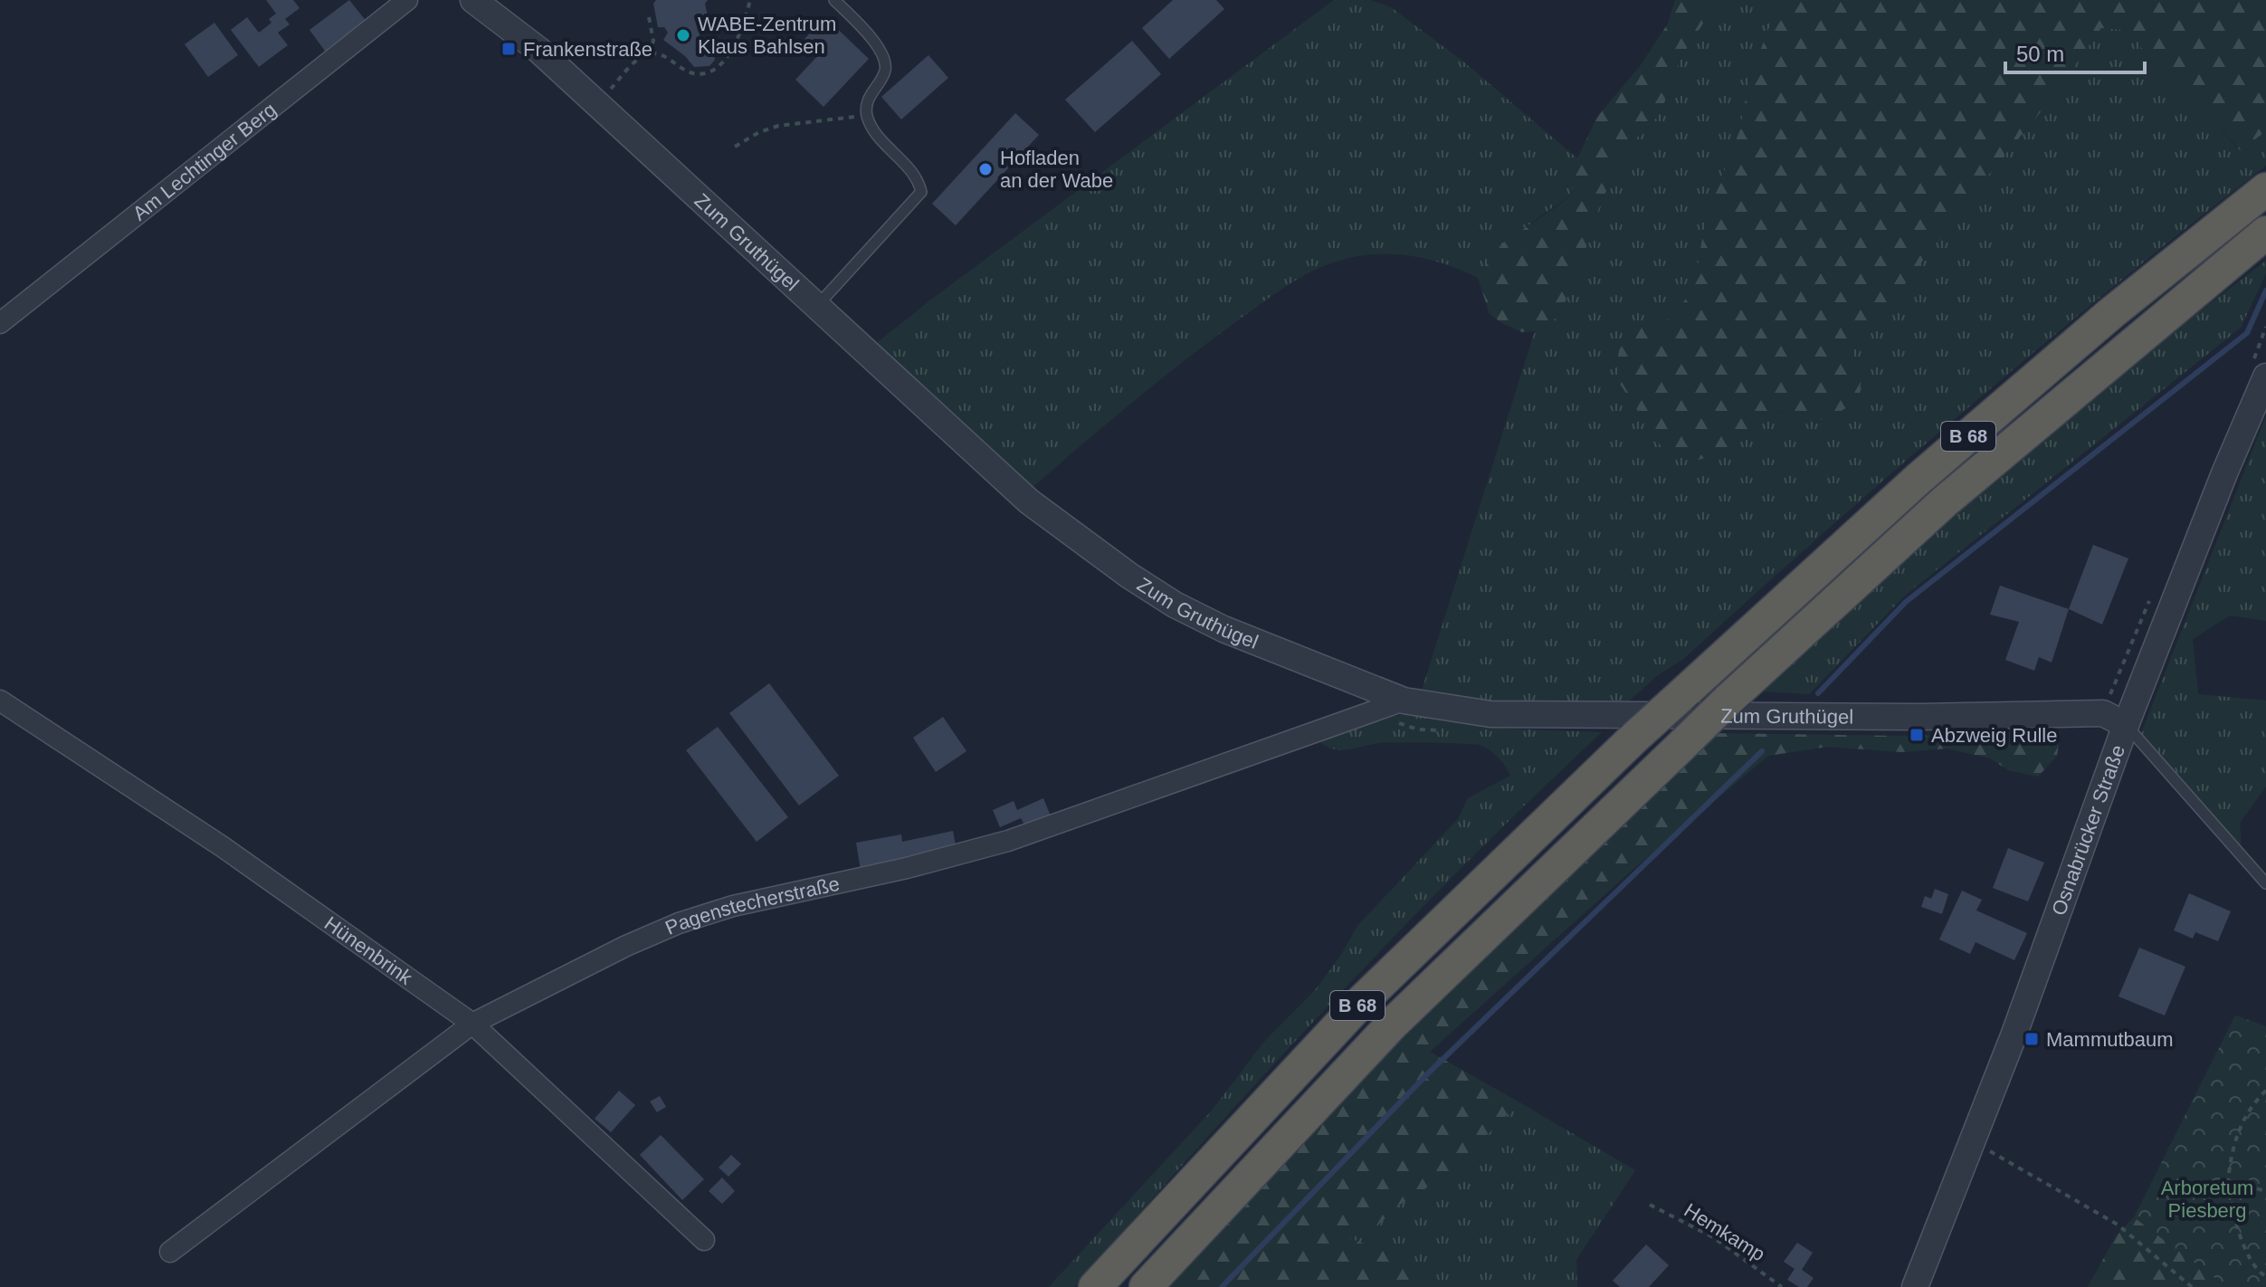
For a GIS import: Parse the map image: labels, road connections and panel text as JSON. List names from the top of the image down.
{
  "streets": {
    "highway": ["B 68"],
    "street": [
      "Am Lechtinger Berg",
      "Zum Gruthügel",
      "Osnabrücker Straße",
      "Pagenstecherstraße",
      "Hünenbrink"
    ],
    "path": ["Hemkamp"]
  },
  "crossings": [
    ["Zum Gruthügel", "Osnabrücker Straße"],
    ["Zum Gruthügel", "Pagenstecherstraße"],
    ["Pagenstecherstraße", "Hünenbrink"]
  ],
  "parks": ["Arboretum Piesberg"],
  "places": {
    "other": ["WABE-Zentrum Klaus Bahlsen", "Hofladen an der Wabe"],
    "transit": ["Frankenstraße", "Abzweig Rulle", "Mammutbaum"]
  },
  "scale_bar": "50 m"
}
